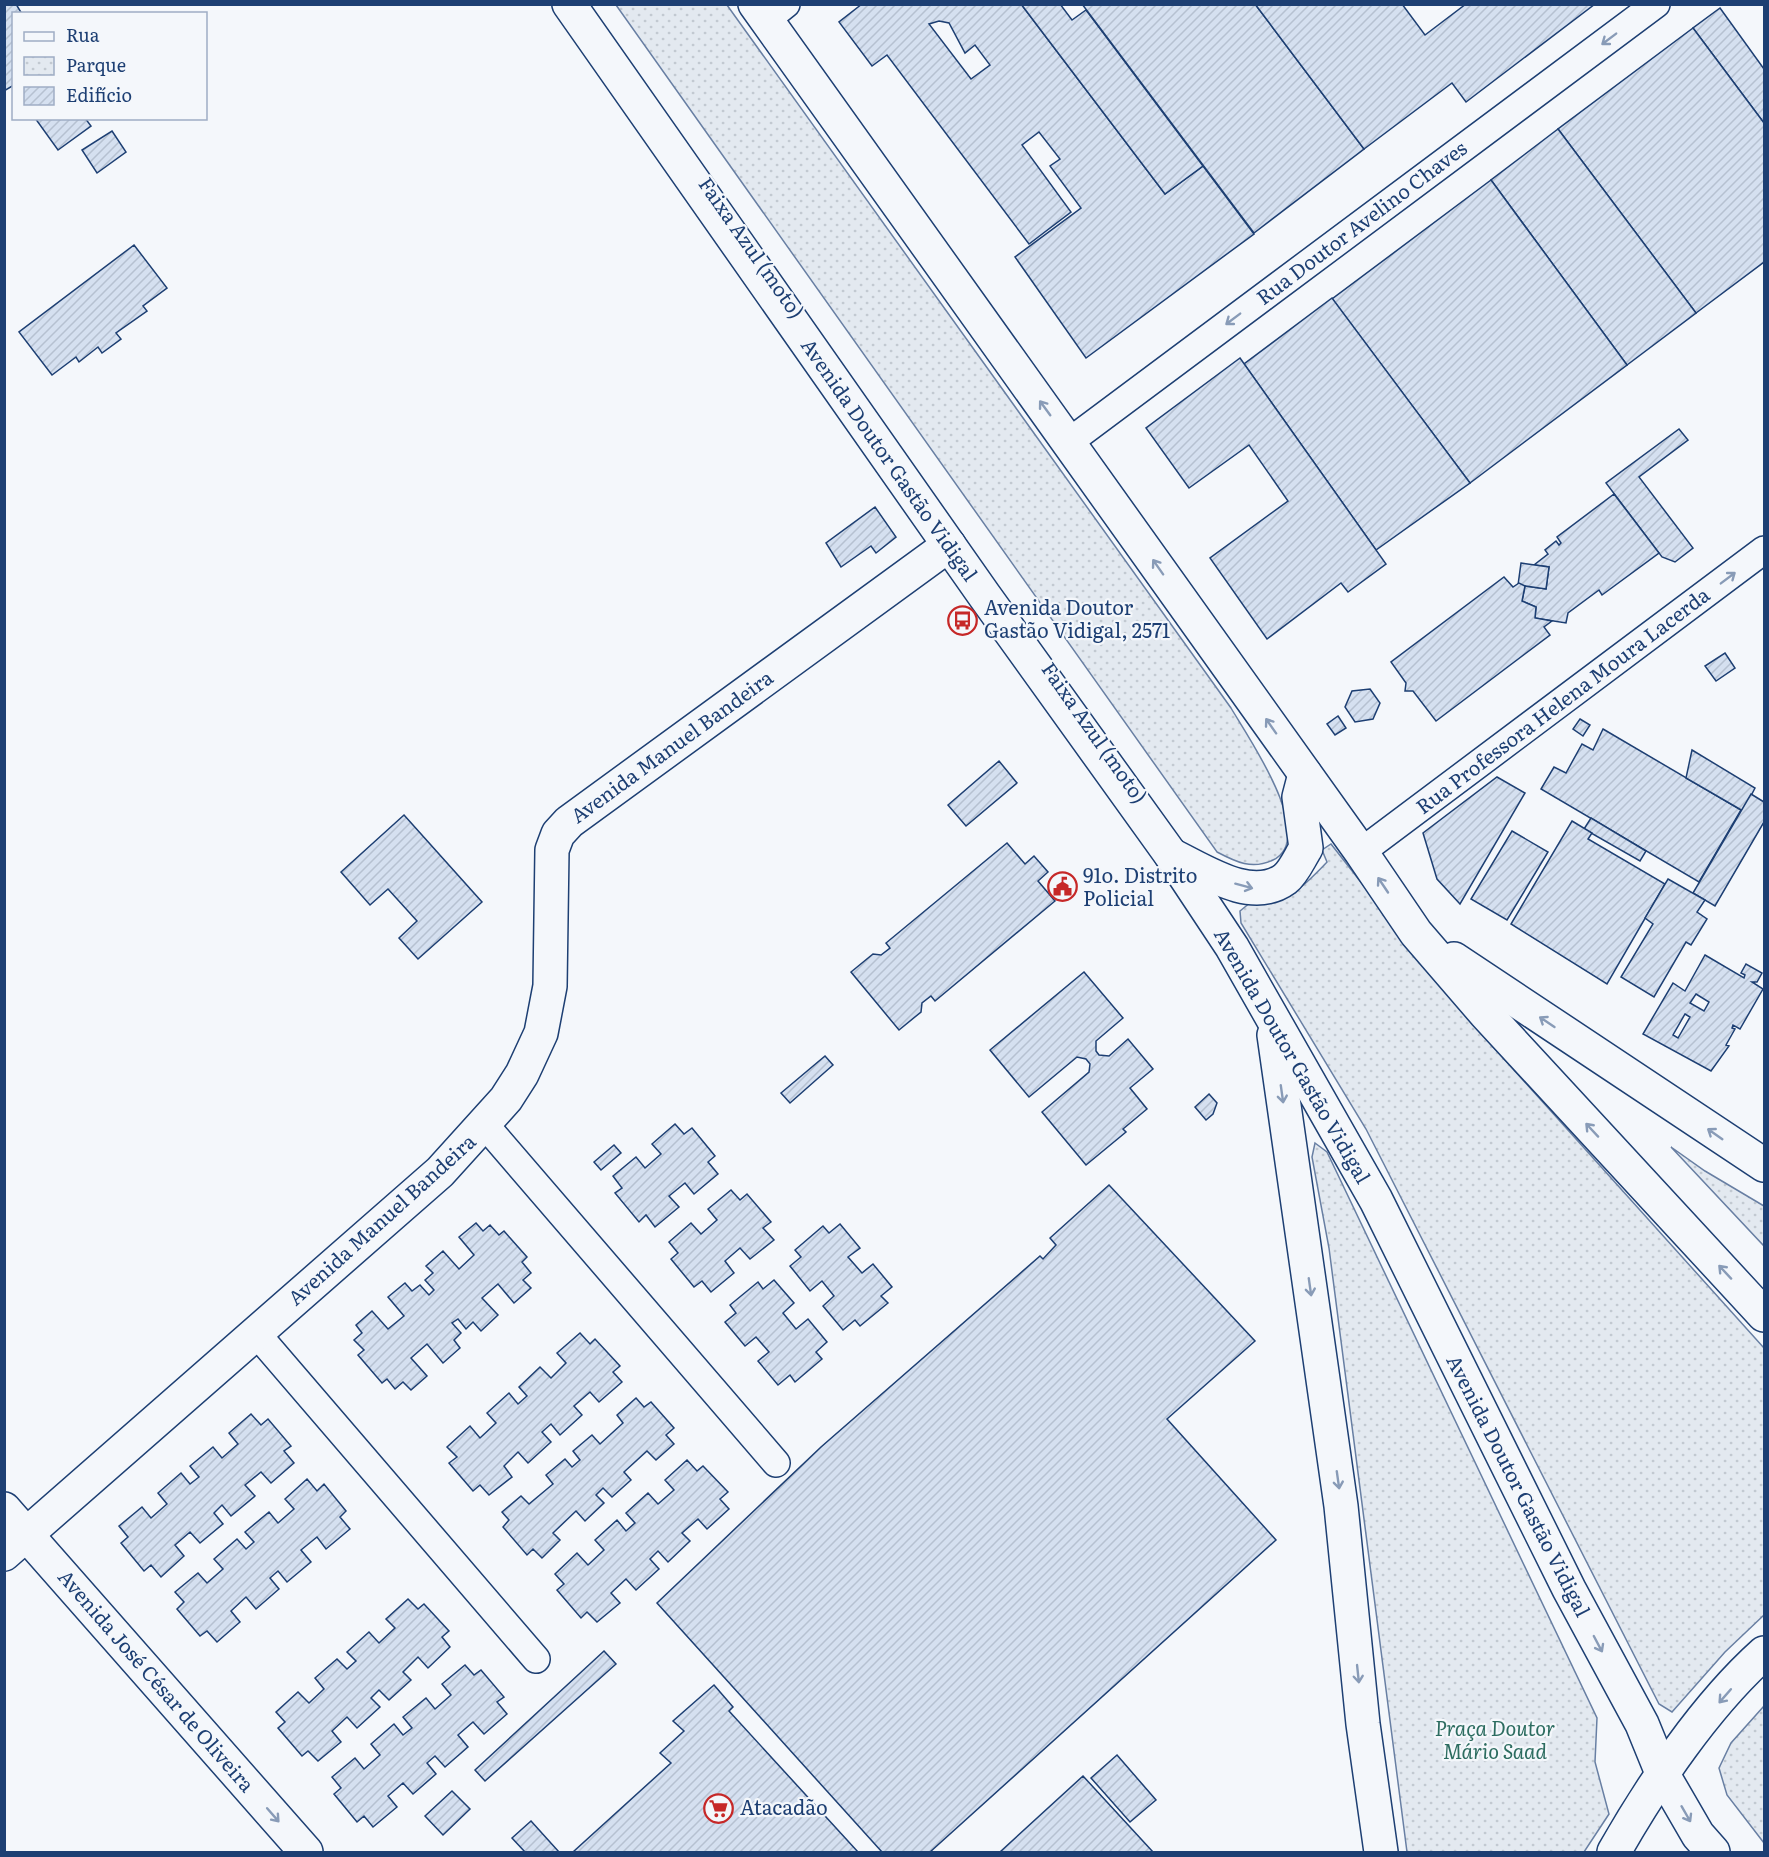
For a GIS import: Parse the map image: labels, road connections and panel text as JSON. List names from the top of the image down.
{
  "streets": {
    "main road": [
      "Faixa Azul (moto)",
      "Avenida Doutor Gastão Vidigal",
      "Avenida Manuel Bandeira",
      "Avenida José César de Oliveira"
    ],
    "street": ["Rua Doutor Avelino Chaves", "Rua Professora Helena Moura Lacerda"]
  },
  "crossings": [
    ["Faixa Azul (moto)", "Avenida Doutor Gastão Vidigal"],
    ["Avenida Doutor Gastão Vidigal", "Avenida Manuel Bandeira"],
    ["Avenida Manuel Bandeira", "Avenida José César de Oliveira"]
  ],
  "one_way": ["Rua Doutor Avelino Chaves", "Rua Professora Helena Moura Lacerda", "Avenida José César de Oliveira"],
  "parks": ["Praça Doutor Mário Saad"],
  "places": {
    "bus stop": ["Avenida Doutor Gastão Vidigal, 2571"],
    "public building": ["91o. Distrito Policial"],
    "supermarket": ["Atacadão"]
  },
  "legend": ["Rua", "Parque", "Edifício"]
}
